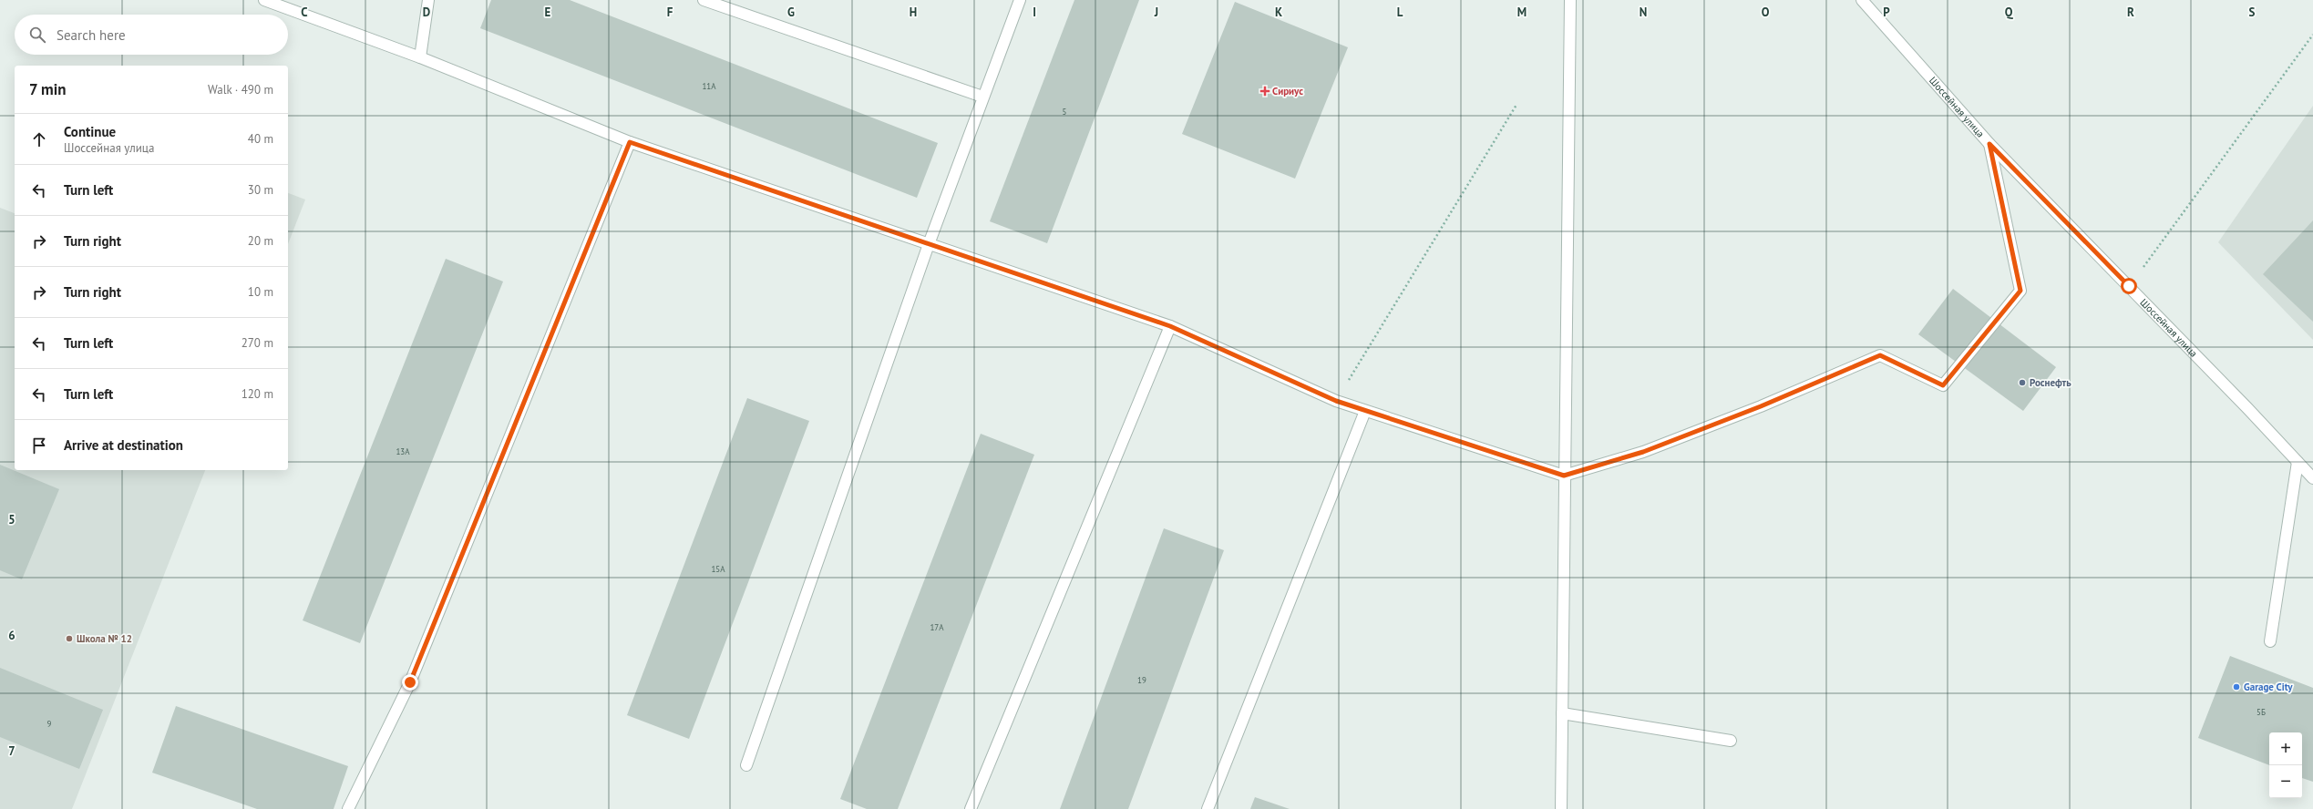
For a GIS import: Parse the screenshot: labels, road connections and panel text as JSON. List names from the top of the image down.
{
  "streets": {
    "street": ["Шоссейная улица"]
  },
  "places": {
    "health": ["Сириус"],
    "other": ["Роснефть", "Школа № 12", "Garage City"]
  },
  "house_numbers": [
    "11А",
    "5",
    "13А",
    "15А",
    "17А",
    "19",
    "5Б",
    "9"
  ],
  "page": {
    "search": "Search here",
    "heading": ["7 min", "Walk · 490 m"],
    "list": [
      ["Continue", "Шоссейная улица", "40 m"],
      ["Turn left", "30 m"],
      ["Turn right", "20 m"],
      ["Turn right", "10 m"],
      ["Turn left", "270 m"],
      ["Turn left", "120 m"],
      "Arrive at destination"
    ],
    "map_buttons": ["+", "−"]
  },
  "grid": {
    "columns": [
      "C",
      "D",
      "E",
      "F",
      "G",
      "H",
      "I",
      "J",
      "K",
      "L",
      "M",
      "N",
      "O",
      "P",
      "Q",
      "R",
      "S"
    ],
    "rows": ["5", "6", "7"]
  }
}
